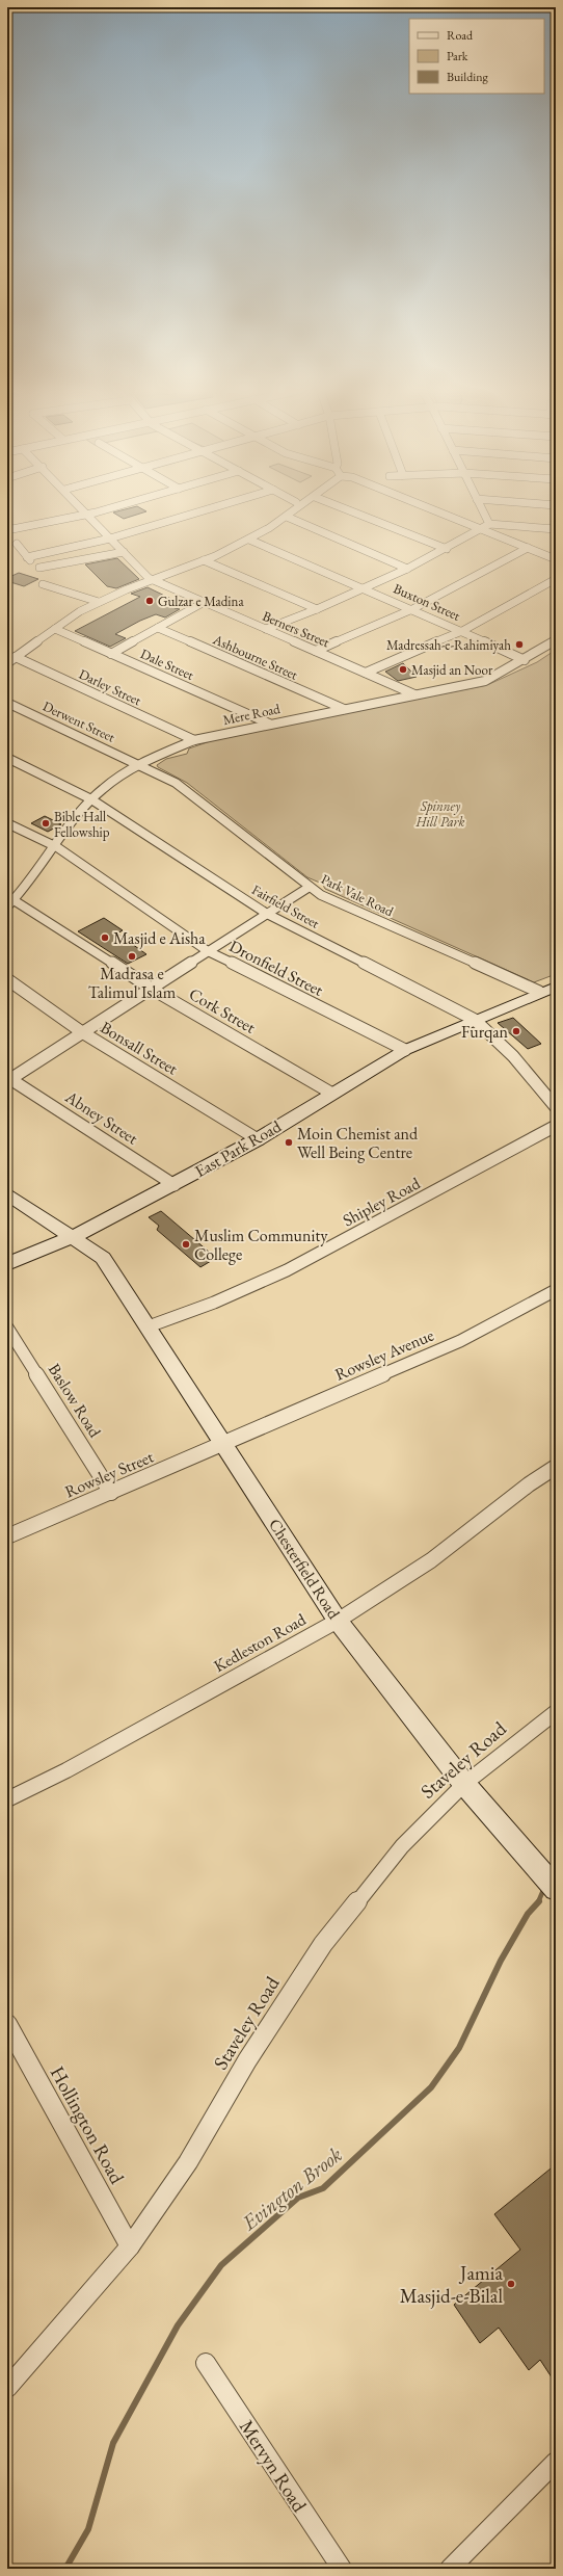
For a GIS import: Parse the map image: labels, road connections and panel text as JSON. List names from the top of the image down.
{
  "streets": {
    "street": [
      "Buxton Street",
      "Berners Street",
      "Ashbourne Street",
      "Dale Street",
      "Darley Street",
      "Mere Road",
      "Derwent Street",
      "Park Vale Road",
      "Fairfield Street",
      "Dronfield Street",
      "Cork Street",
      "Bonsall Street",
      "Abney Street",
      "East Park Road",
      "Shipley Road",
      "Rowsley Avenue",
      "Baslow Road",
      "Rowsley Street",
      "Chesterfield Road",
      "Kedleston Road",
      "Staveley Road",
      "Hollington Road",
      "Mervyn Road"
    ]
  },
  "crossings": [
    ["Buxton Street", "Mere Road"],
    ["Berners Street", "Mere Road"],
    ["Ashbourne Street", "Mere Road"],
    ["Dale Street", "Mere Road"],
    ["Darley Street", "Mere Road"],
    ["Mere Road", "Derwent Street"],
    ["Mere Road", "Park Vale Road"],
    ["Mere Road", "Fairfield Street"],
    ["Mere Road", "Dronfield Street"],
    ["Mere Road", "Cork Street"],
    ["Derwent Street", "Park Vale Road"],
    ["Park Vale Road", "East Park Road"],
    ["Fairfield Street", "East Park Road"],
    ["Dronfield Street", "East Park Road"],
    ["Cork Street", "East Park Road"],
    ["Bonsall Street", "East Park Road"],
    ["Abney Street", "East Park Road"],
    ["East Park Road", "Chesterfield Road"],
    ["Shipley Road", "Chesterfield Road"],
    ["Rowsley Avenue", "Rowsley Street"],
    ["Rowsley Avenue", "Chesterfield Road"],
    ["Baslow Road", "Rowsley Street"],
    ["Rowsley Street", "Chesterfield Road"],
    ["Chesterfield Road", "Kedleston Road"],
    ["Chesterfield Road", "Staveley Road"],
    ["Staveley Road", "Hollington Road"]
  ],
  "water": ["Evington Brook"],
  "parks": ["Spinney Hill Park"],
  "places": [
    "Gulzar e Madina",
    "Madressah-e-Rahimiyah",
    "Masjid an Noor",
    "Bible Hall Fellowship",
    "Masjid e Aisha",
    "Madrasa e Talimul Islam",
    "Furqan",
    "Moin Chemist and Well Being Centre",
    "Muslim Community College",
    "Jamia Masjid-e-Bilal"
  ],
  "legend": ["Road", "Park", "Building"]
}
